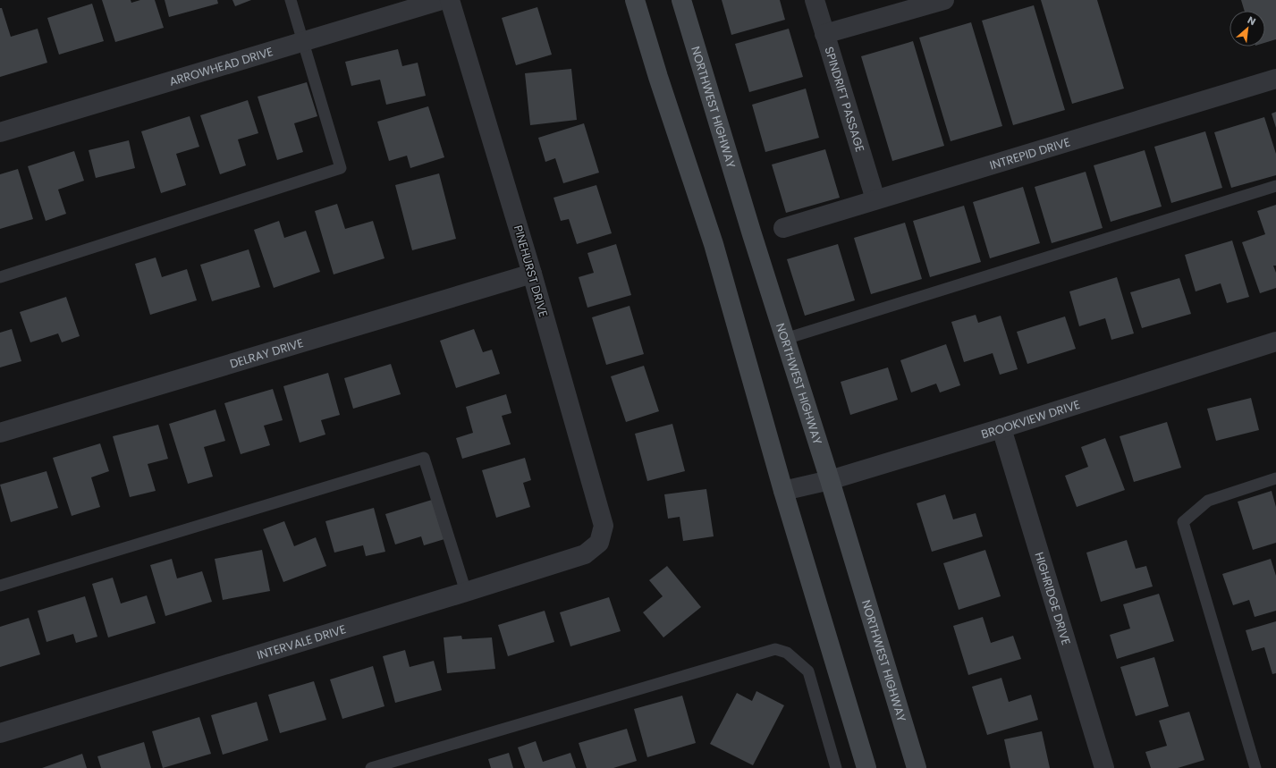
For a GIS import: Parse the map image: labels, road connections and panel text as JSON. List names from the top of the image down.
{
  "streets": {
    "main road": ["NORTHWEST HIGHWAY"],
    "street": [
      "ARROWHEAD DRIVE",
      "SPINDRIFT PASSAGE",
      "INTREPID DRIVE",
      "PINEHURST DRIVE",
      "DELRAY DRIVE",
      "BROOKVIEW DRIVE",
      "HIGHRIDGE DRIVE",
      "INTERVALE DRIVE"
    ]
  },
  "crossings": [
    ["SPINDRIFT PASSAGE", "INTREPID DRIVE"],
    ["NORTHWEST HIGHWAY", "BROOKVIEW DRIVE"],
    ["PINEHURST DRIVE", "DELRAY DRIVE"],
    ["PINEHURST DRIVE", "INTERVALE DRIVE"],
    ["BROOKVIEW DRIVE", "HIGHRIDGE DRIVE"]
  ],
  "north": "top right"
}
